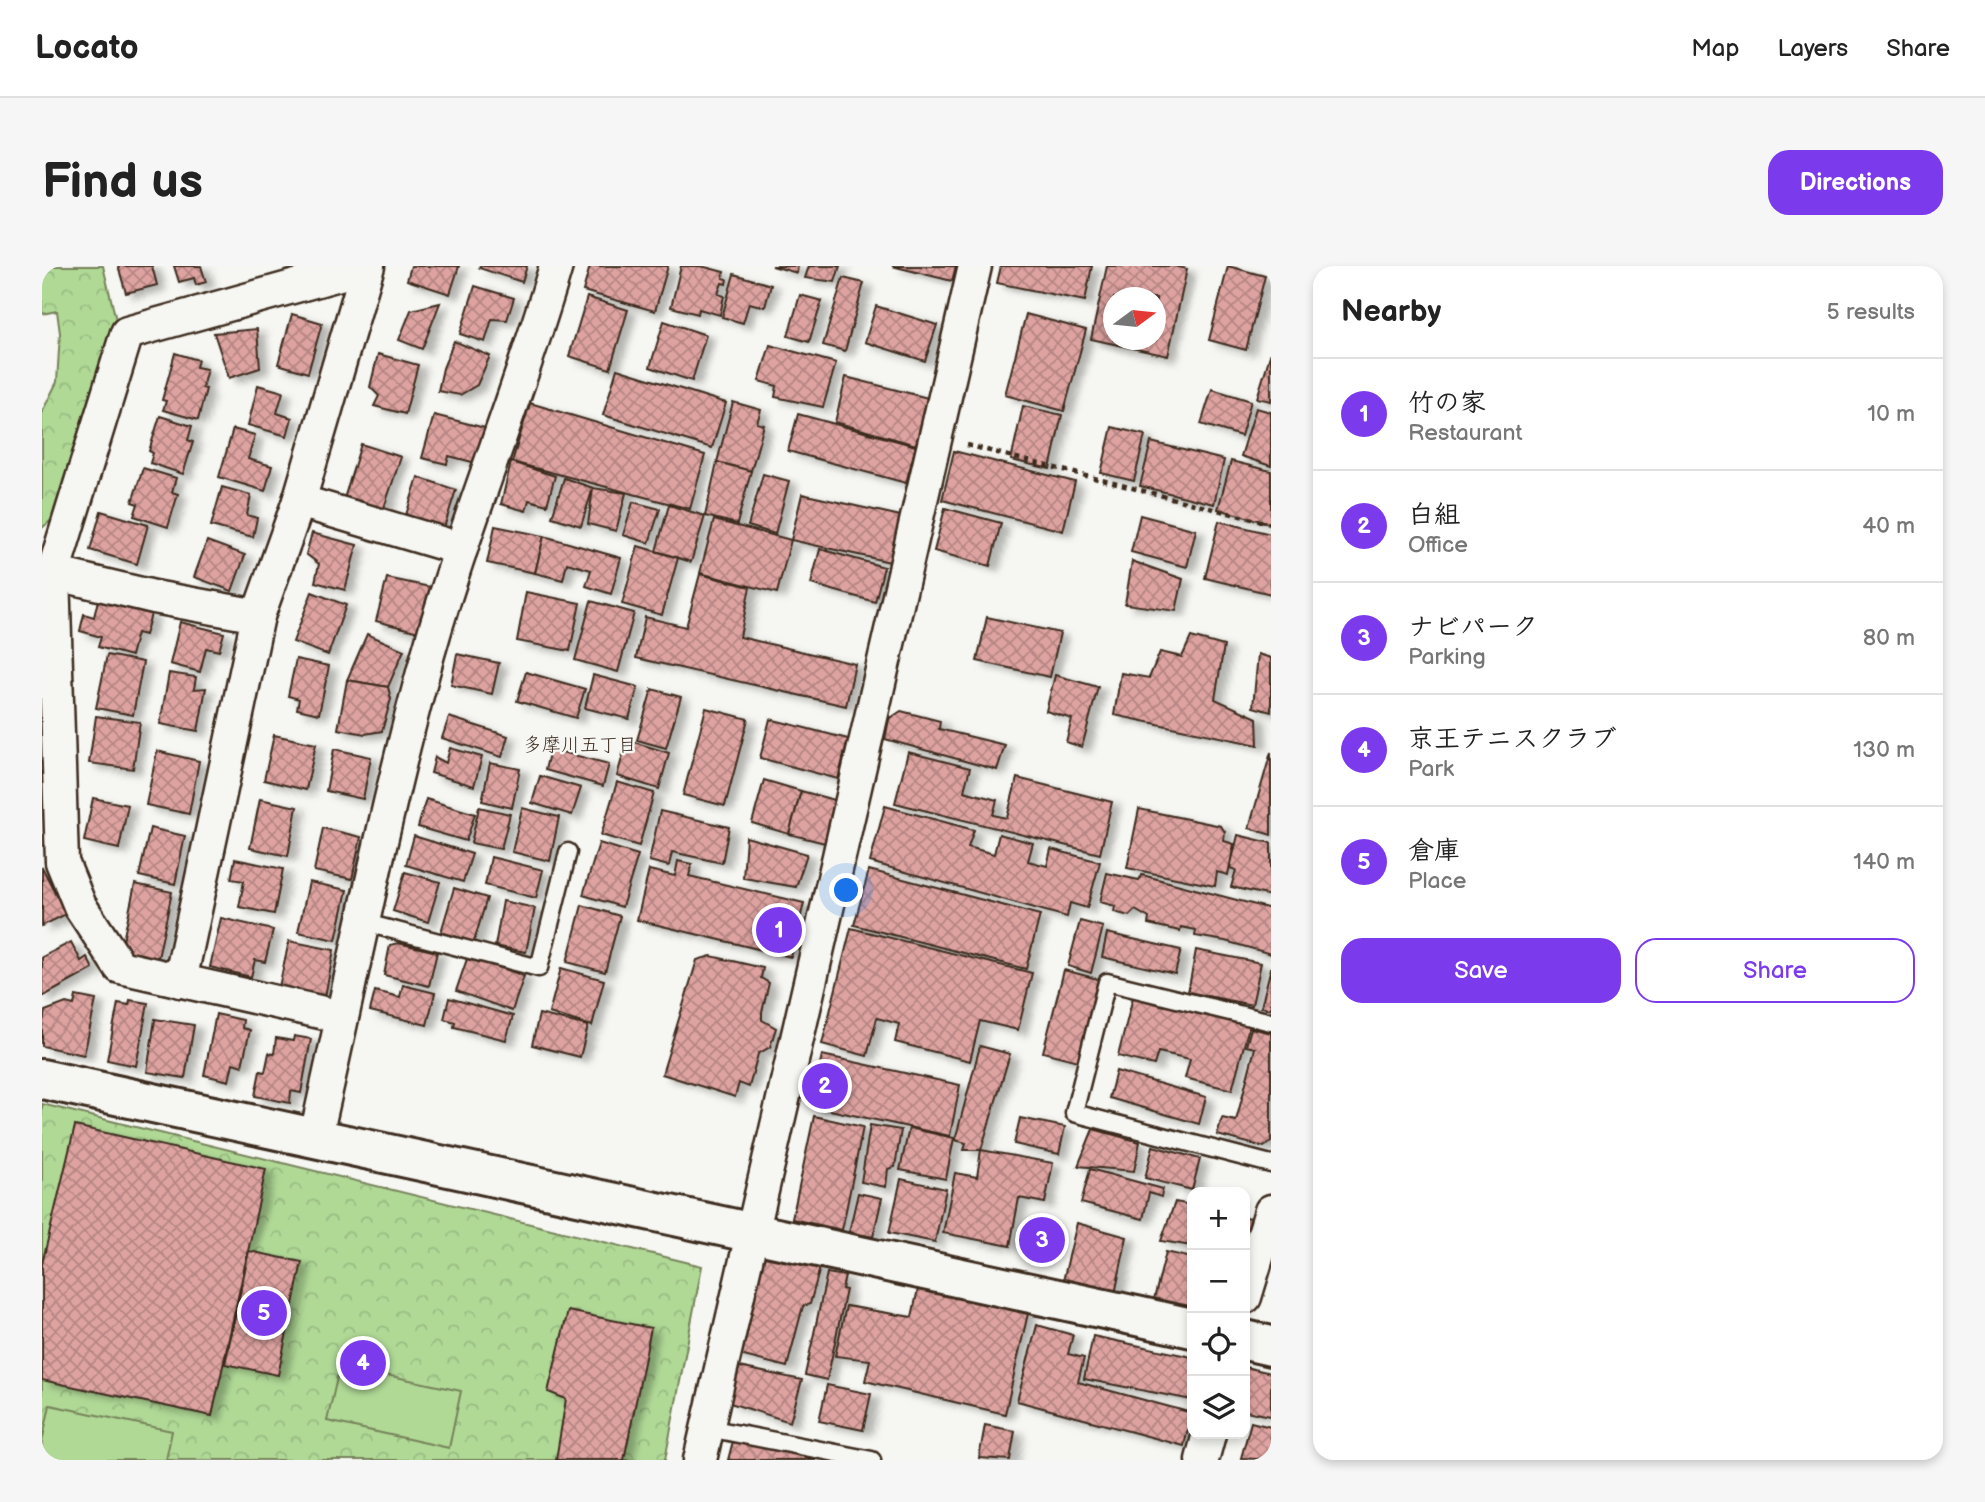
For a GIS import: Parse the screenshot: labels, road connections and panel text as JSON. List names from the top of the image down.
{
  "districts": ["多摩川五丁目"],
  "north": "right",
  "page": {
    "header": "Locato",
    "nav": ["Map", "Layers", "Share"],
    "buttons": [
      "Directions",
      ["Save", "Share"]
    ],
    "title": "Find us",
    "heading": ["Nearby", "5 results"],
    "list": [
      {
        "mark": "1",
        "name": "竹の家",
        "note": "Restaurant",
        "value": "10 m"
      },
      {
        "mark": "2",
        "name": "白組",
        "note": "Office",
        "value": "40 m"
      },
      {
        "mark": "3",
        "name": "ナビパーク",
        "note": "Parking",
        "value": "80 m"
      },
      {
        "mark": "4",
        "name": "京王テニスクラブ",
        "note": "Park",
        "value": "130 m"
      },
      {
        "mark": "5",
        "name": "倉庫",
        "note": "Place",
        "value": "140 m"
      }
    ],
    "pins": [
      "1",
      "2",
      "3",
      "5",
      "4"
    ],
    "map_buttons": ["+", "−"]
  }
}
